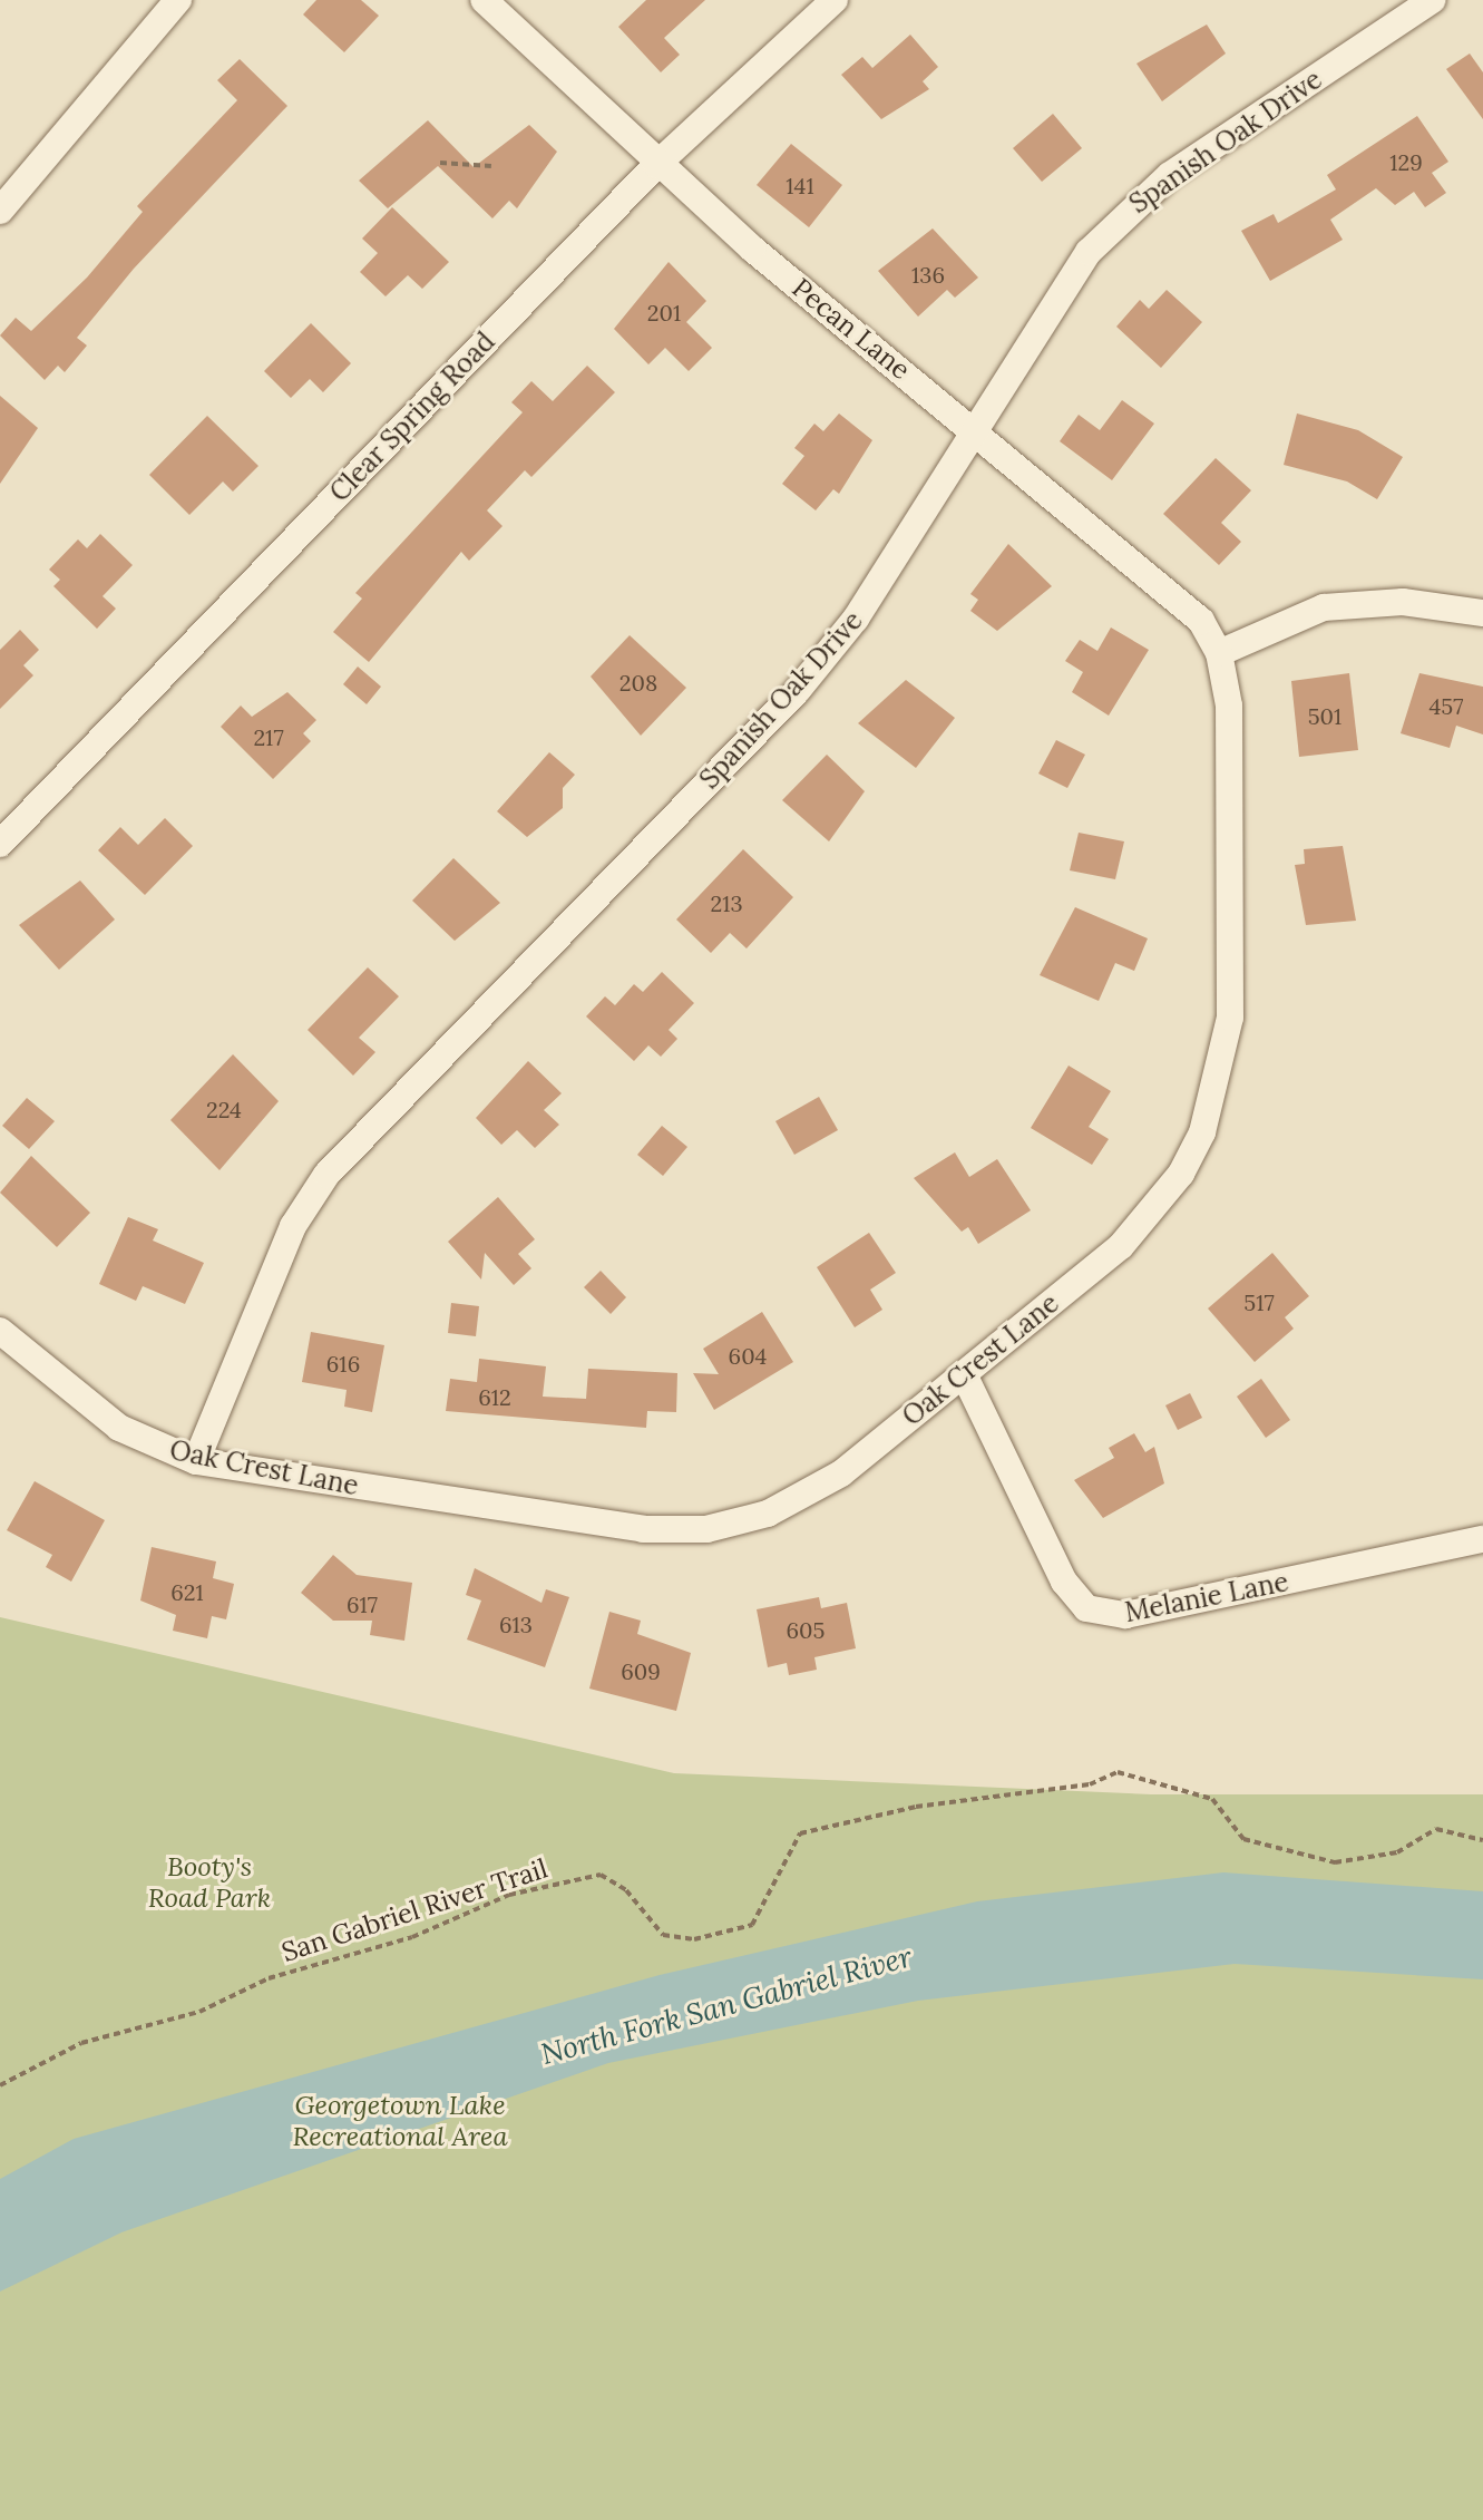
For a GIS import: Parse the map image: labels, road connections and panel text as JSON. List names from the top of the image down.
{
  "streets": {
    "street": [
      "Spanish Oak Drive",
      "Pecan Lane",
      "Clear Spring Road",
      "Oak Crest Lane",
      "Melanie Lane"
    ],
    "path": ["San Gabriel River Trail"]
  },
  "crossings": [
    ["Spanish Oak Drive", "Pecan Lane"],
    ["Spanish Oak Drive", "Oak Crest Lane"],
    ["Pecan Lane", "Clear Spring Road"],
    ["Pecan Lane", "Oak Crest Lane"],
    ["Oak Crest Lane", "Melanie Lane"]
  ],
  "water": ["North Fork San Gabriel River"],
  "parks": ["Booty's Road Park", "Georgetown Lake Recreational Area"],
  "house_numbers": [
    "129",
    "141",
    "136",
    "201",
    "208",
    "457",
    "501",
    "217",
    "213",
    "224",
    "517",
    "604",
    "616",
    "612",
    "621",
    "617",
    "613",
    "605",
    "609"
  ]
}
